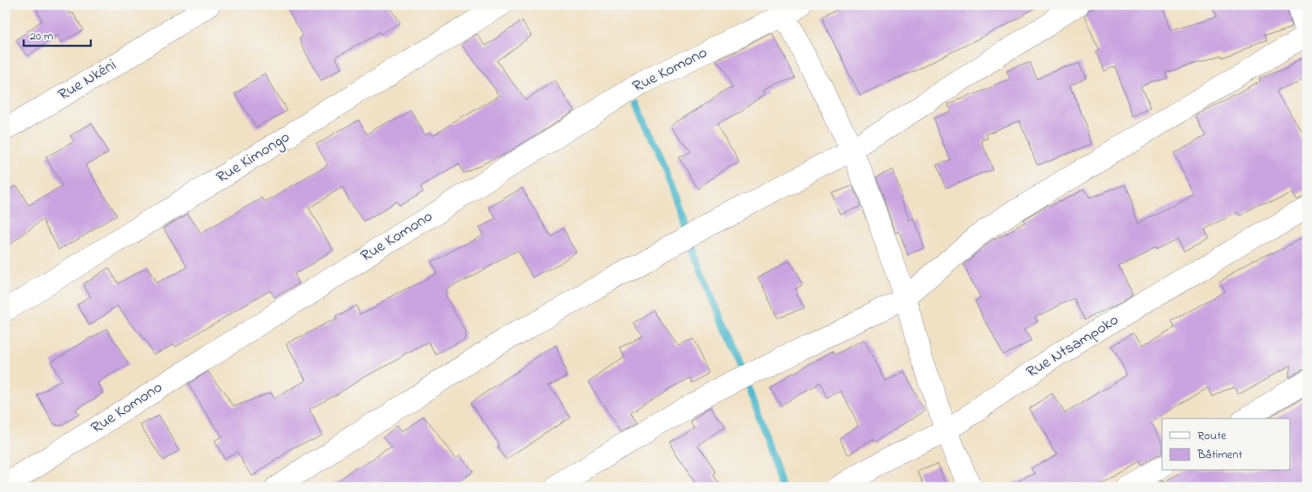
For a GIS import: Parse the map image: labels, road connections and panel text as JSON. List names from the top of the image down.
{
  "streets": {
    "street": [
      "Rue Komono",
      "Rue Nkéni",
      "Rue Kimongo",
      "Rue Ntsampoko"
    ]
  },
  "legend": ["Route", "Bâtiment"],
  "scale_bar": "20 m"
}
